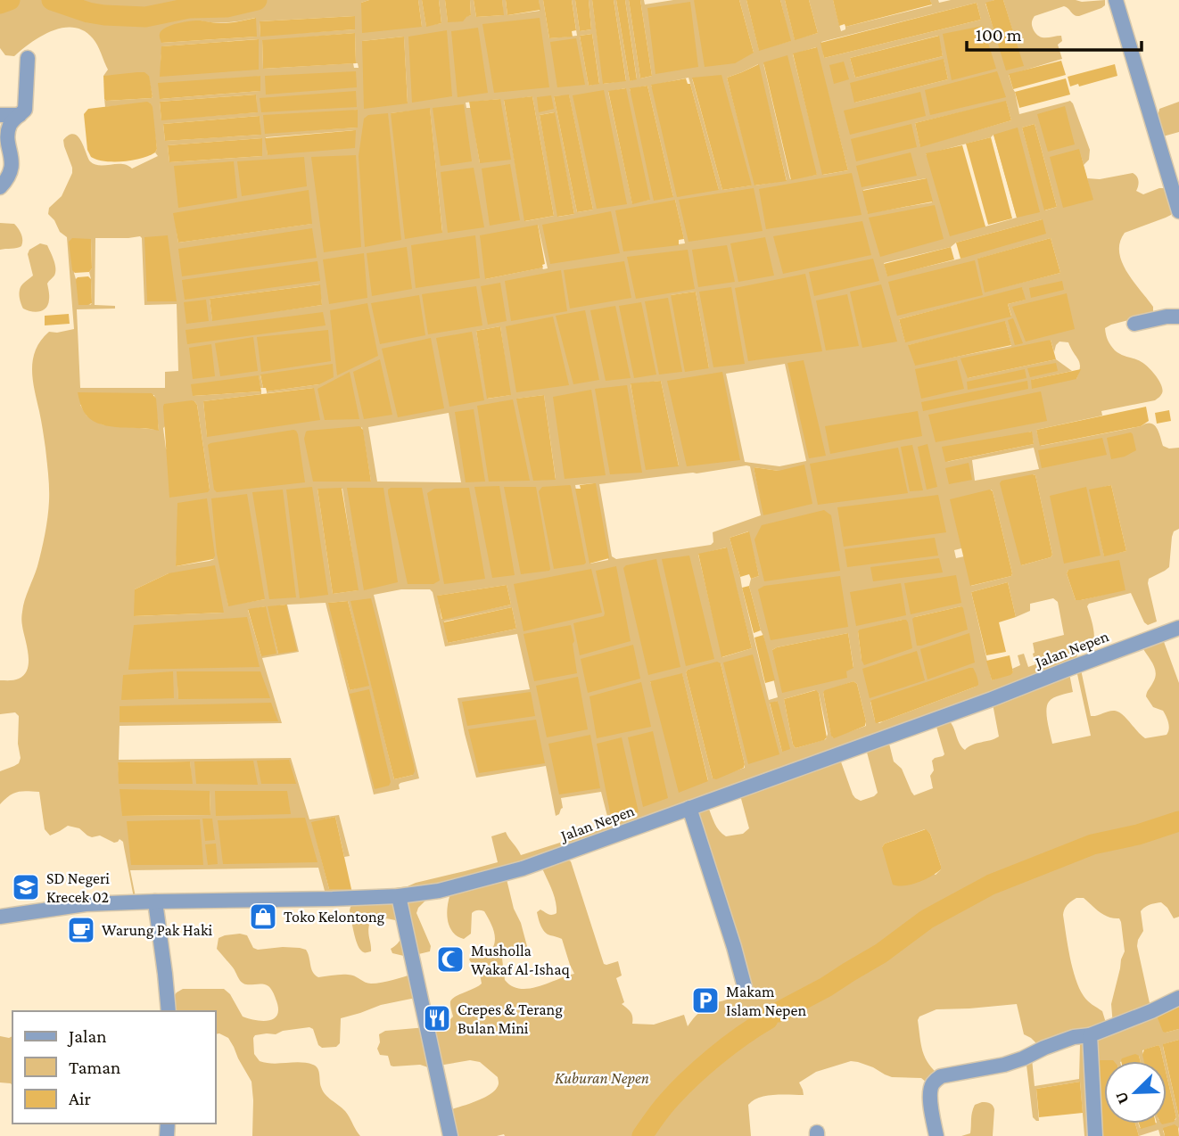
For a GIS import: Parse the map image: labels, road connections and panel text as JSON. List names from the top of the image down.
{
  "streets": {
    "street": ["Jalan Nepen"]
  },
  "parks": ["Kuburan Nepen"],
  "places": {
    "school or university": ["SD Negeri Krecek 02"],
    "shop": ["Toko Kelontong"],
    "cafe": ["Warung Pak Haki"],
    "mosque": ["Musholla Wakaf Al-Ishaq"],
    "parking": ["Makam Islam Nepen"],
    "restaurant": ["Crepes & Terang Bulan Mini"]
  },
  "legend": ["Jalan", "Taman", "Air"],
  "scale_bar": "100 m",
  "north": "bottom left"
}
